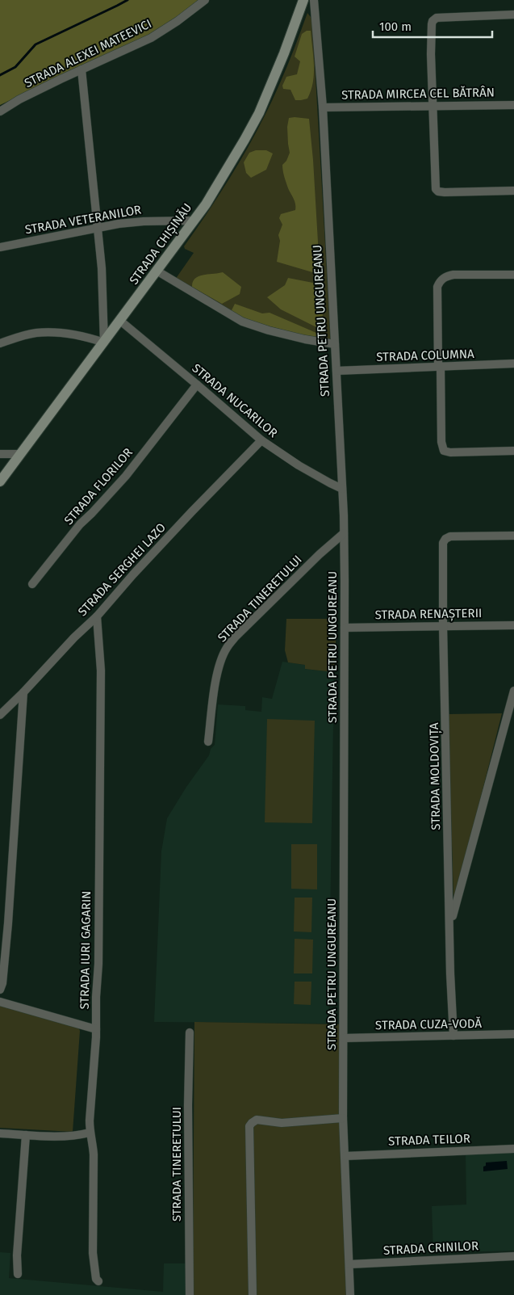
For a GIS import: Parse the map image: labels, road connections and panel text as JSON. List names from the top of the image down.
{
  "streets": {
    "street": [
      "STRADA ALEXEI MATEEVICI",
      "STRADA MIRCEA CEL BĂTRÂN",
      "STRADA VETERANILOR",
      "STRADA CHIȘINĂU",
      "STRADA PETRU UNGUREANU",
      "STRADA COLUMNA",
      "STRADA NUCARILOR",
      "STRADA FLORILOR",
      "STRADA SERGHEI LAZO",
      "STRADA TINERETULUI",
      "STRADA RENAȘTERII",
      "STRADA MOLDOVIȚA",
      "STRADA IURI GAGARIN",
      "STRADA CUZA-VODĂ",
      "STRADA TEILOR",
      "STRADA CRINILOR"
    ]
  },
  "crossings": [
    ["STRADA MIRCEA CEL BĂTRÂN", "STRADA PETRU UNGUREANU"],
    ["STRADA VETERANILOR", "STRADA CHIȘINĂU"],
    ["STRADA CHIȘINĂU", "STRADA NUCARILOR"],
    ["STRADA PETRU UNGUREANU", "STRADA COLUMNA"],
    ["STRADA PETRU UNGUREANU", "STRADA NUCARILOR"],
    ["STRADA PETRU UNGUREANU", "STRADA TINERETULUI"],
    ["STRADA PETRU UNGUREANU", "STRADA RENAȘTERII"],
    ["STRADA PETRU UNGUREANU", "STRADA CUZA-VODĂ"],
    ["STRADA PETRU UNGUREANU", "STRADA TEILOR"],
    ["STRADA PETRU UNGUREANU", "STRADA CRINILOR"],
    ["STRADA NUCARILOR", "STRADA FLORILOR"],
    ["STRADA NUCARILOR", "STRADA SERGHEI LAZO"],
    ["STRADA SERGHEI LAZO", "STRADA IURI GAGARIN"],
    ["STRADA RENAȘTERII", "STRADA MOLDOVIȚA"],
    ["STRADA MOLDOVIȚA", "STRADA CUZA-VODĂ"]
  ],
  "scale_bar": "100 m"
}
